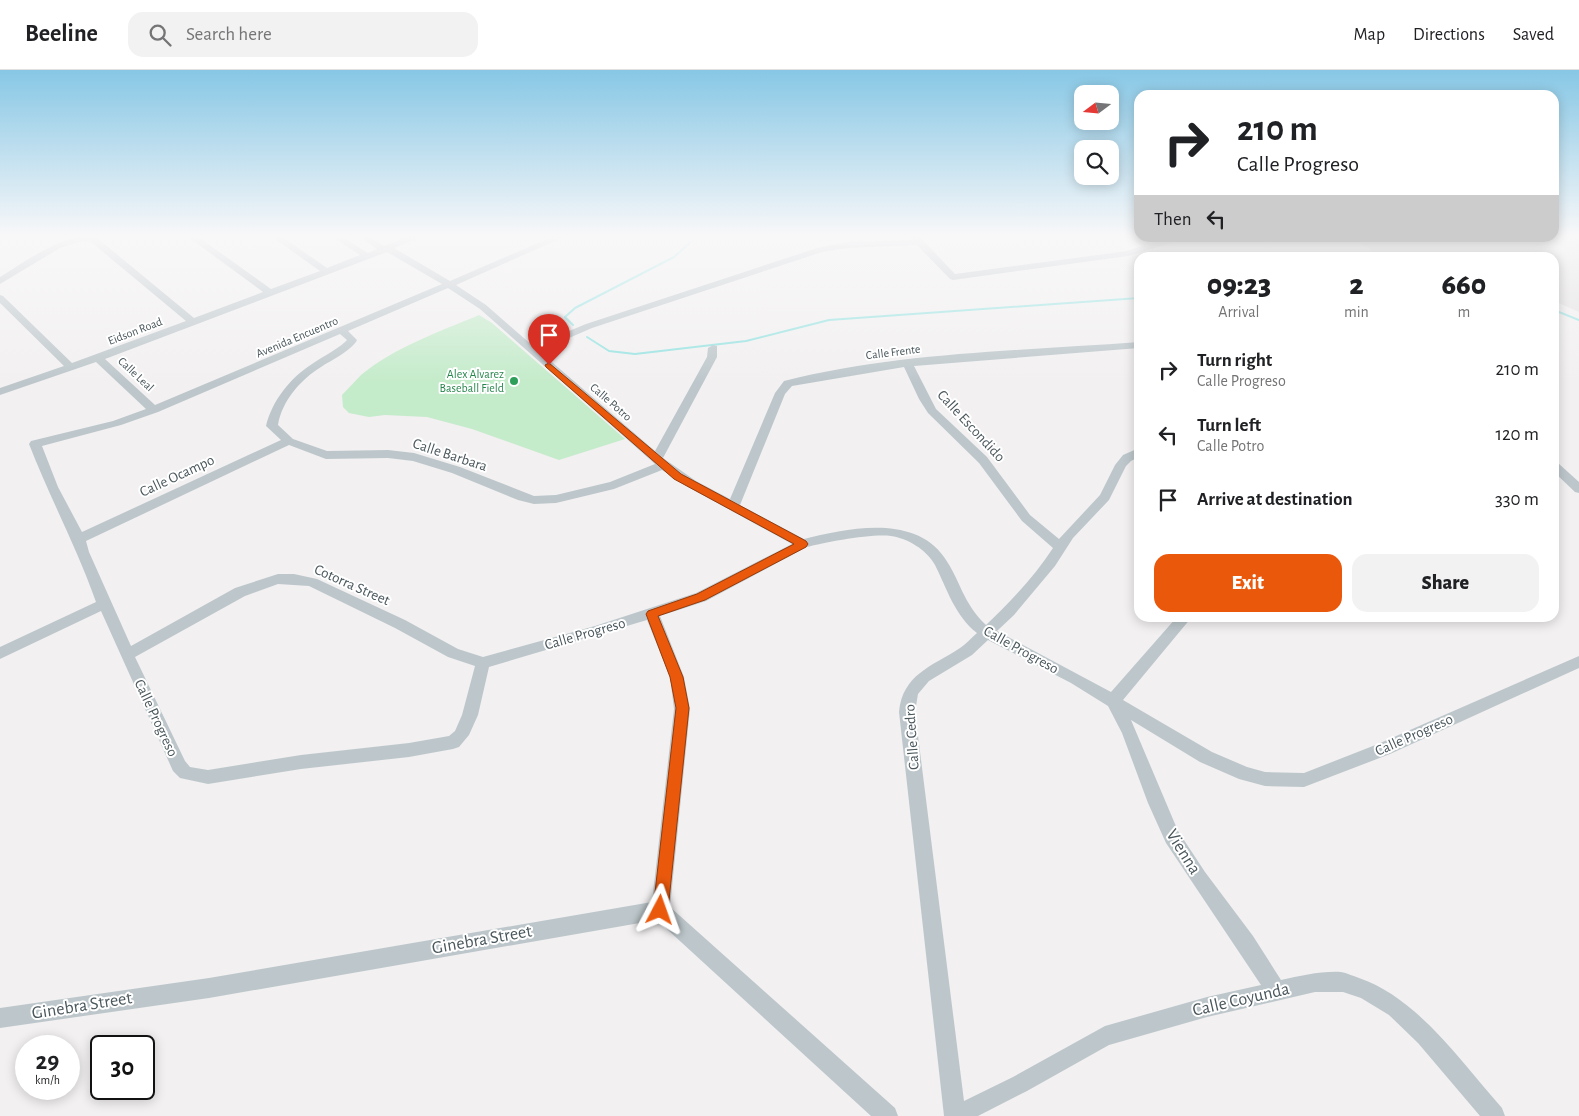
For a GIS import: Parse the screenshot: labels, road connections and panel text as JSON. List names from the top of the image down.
{
  "streets": {
    "street": [
      "Eidson Road",
      "Avenida Encuentro",
      "Calle Frente",
      "Calle Leal",
      "Calle Potro",
      "Calle Escondido",
      "Calle Barbara",
      "Calle Ocampo",
      "Cotorra Street",
      "Calle Progreso",
      "Calle Cedro",
      "Vienna",
      "Ginebra Street",
      "Calle Coyunda"
    ]
  },
  "crossings": [
    ["Eidson Road", "Calle Leal"],
    ["Avenida Encuentro", "Calle Leal"],
    ["Avenida Encuentro", "Calle Barbara"],
    ["Avenida Encuentro", "Calle Progreso"],
    ["Calle Frente", "Calle Potro"],
    ["Calle Frente", "Calle Escondido"],
    ["Calle Potro", "Calle Barbara"],
    ["Calle Potro", "Calle Progreso"],
    ["Calle Escondido", "Calle Cedro"],
    ["Calle Barbara", "Calle Ocampo"],
    ["Calle Ocampo", "Calle Progreso"],
    ["Cotorra Street", "Calle Progreso"],
    ["Calle Progreso", "Calle Cedro"],
    ["Calle Progreso", "Vienna"],
    ["Calle Cedro", "Calle Coyunda"],
    ["Vienna", "Calle Coyunda"]
  ],
  "places": ["Alex Alvarez Baseball Field"],
  "north": "left",
  "page": {
    "header": "Beeline",
    "search": "Search here",
    "nav": ["Map", "Directions", "Saved"],
    "turn": ["210 m", "Calle Progreso"],
    "then": "Then",
    "eta": [
      "09:23",
      "Arrival",
      "2",
      "min",
      "660",
      "m"
    ],
    "list": [
      {
        "name": "Turn right",
        "note": "Calle Progreso",
        "value": "210 m"
      },
      {
        "name": "Turn left",
        "note": "Calle Potro",
        "value": "120 m"
      },
      {
        "name": "Arrive at destination",
        "value": "330 m"
      }
    ],
    "buttons": ["Exit", "Share"],
    "speed": "29 km/h",
    "limit": "30"
  }
}
